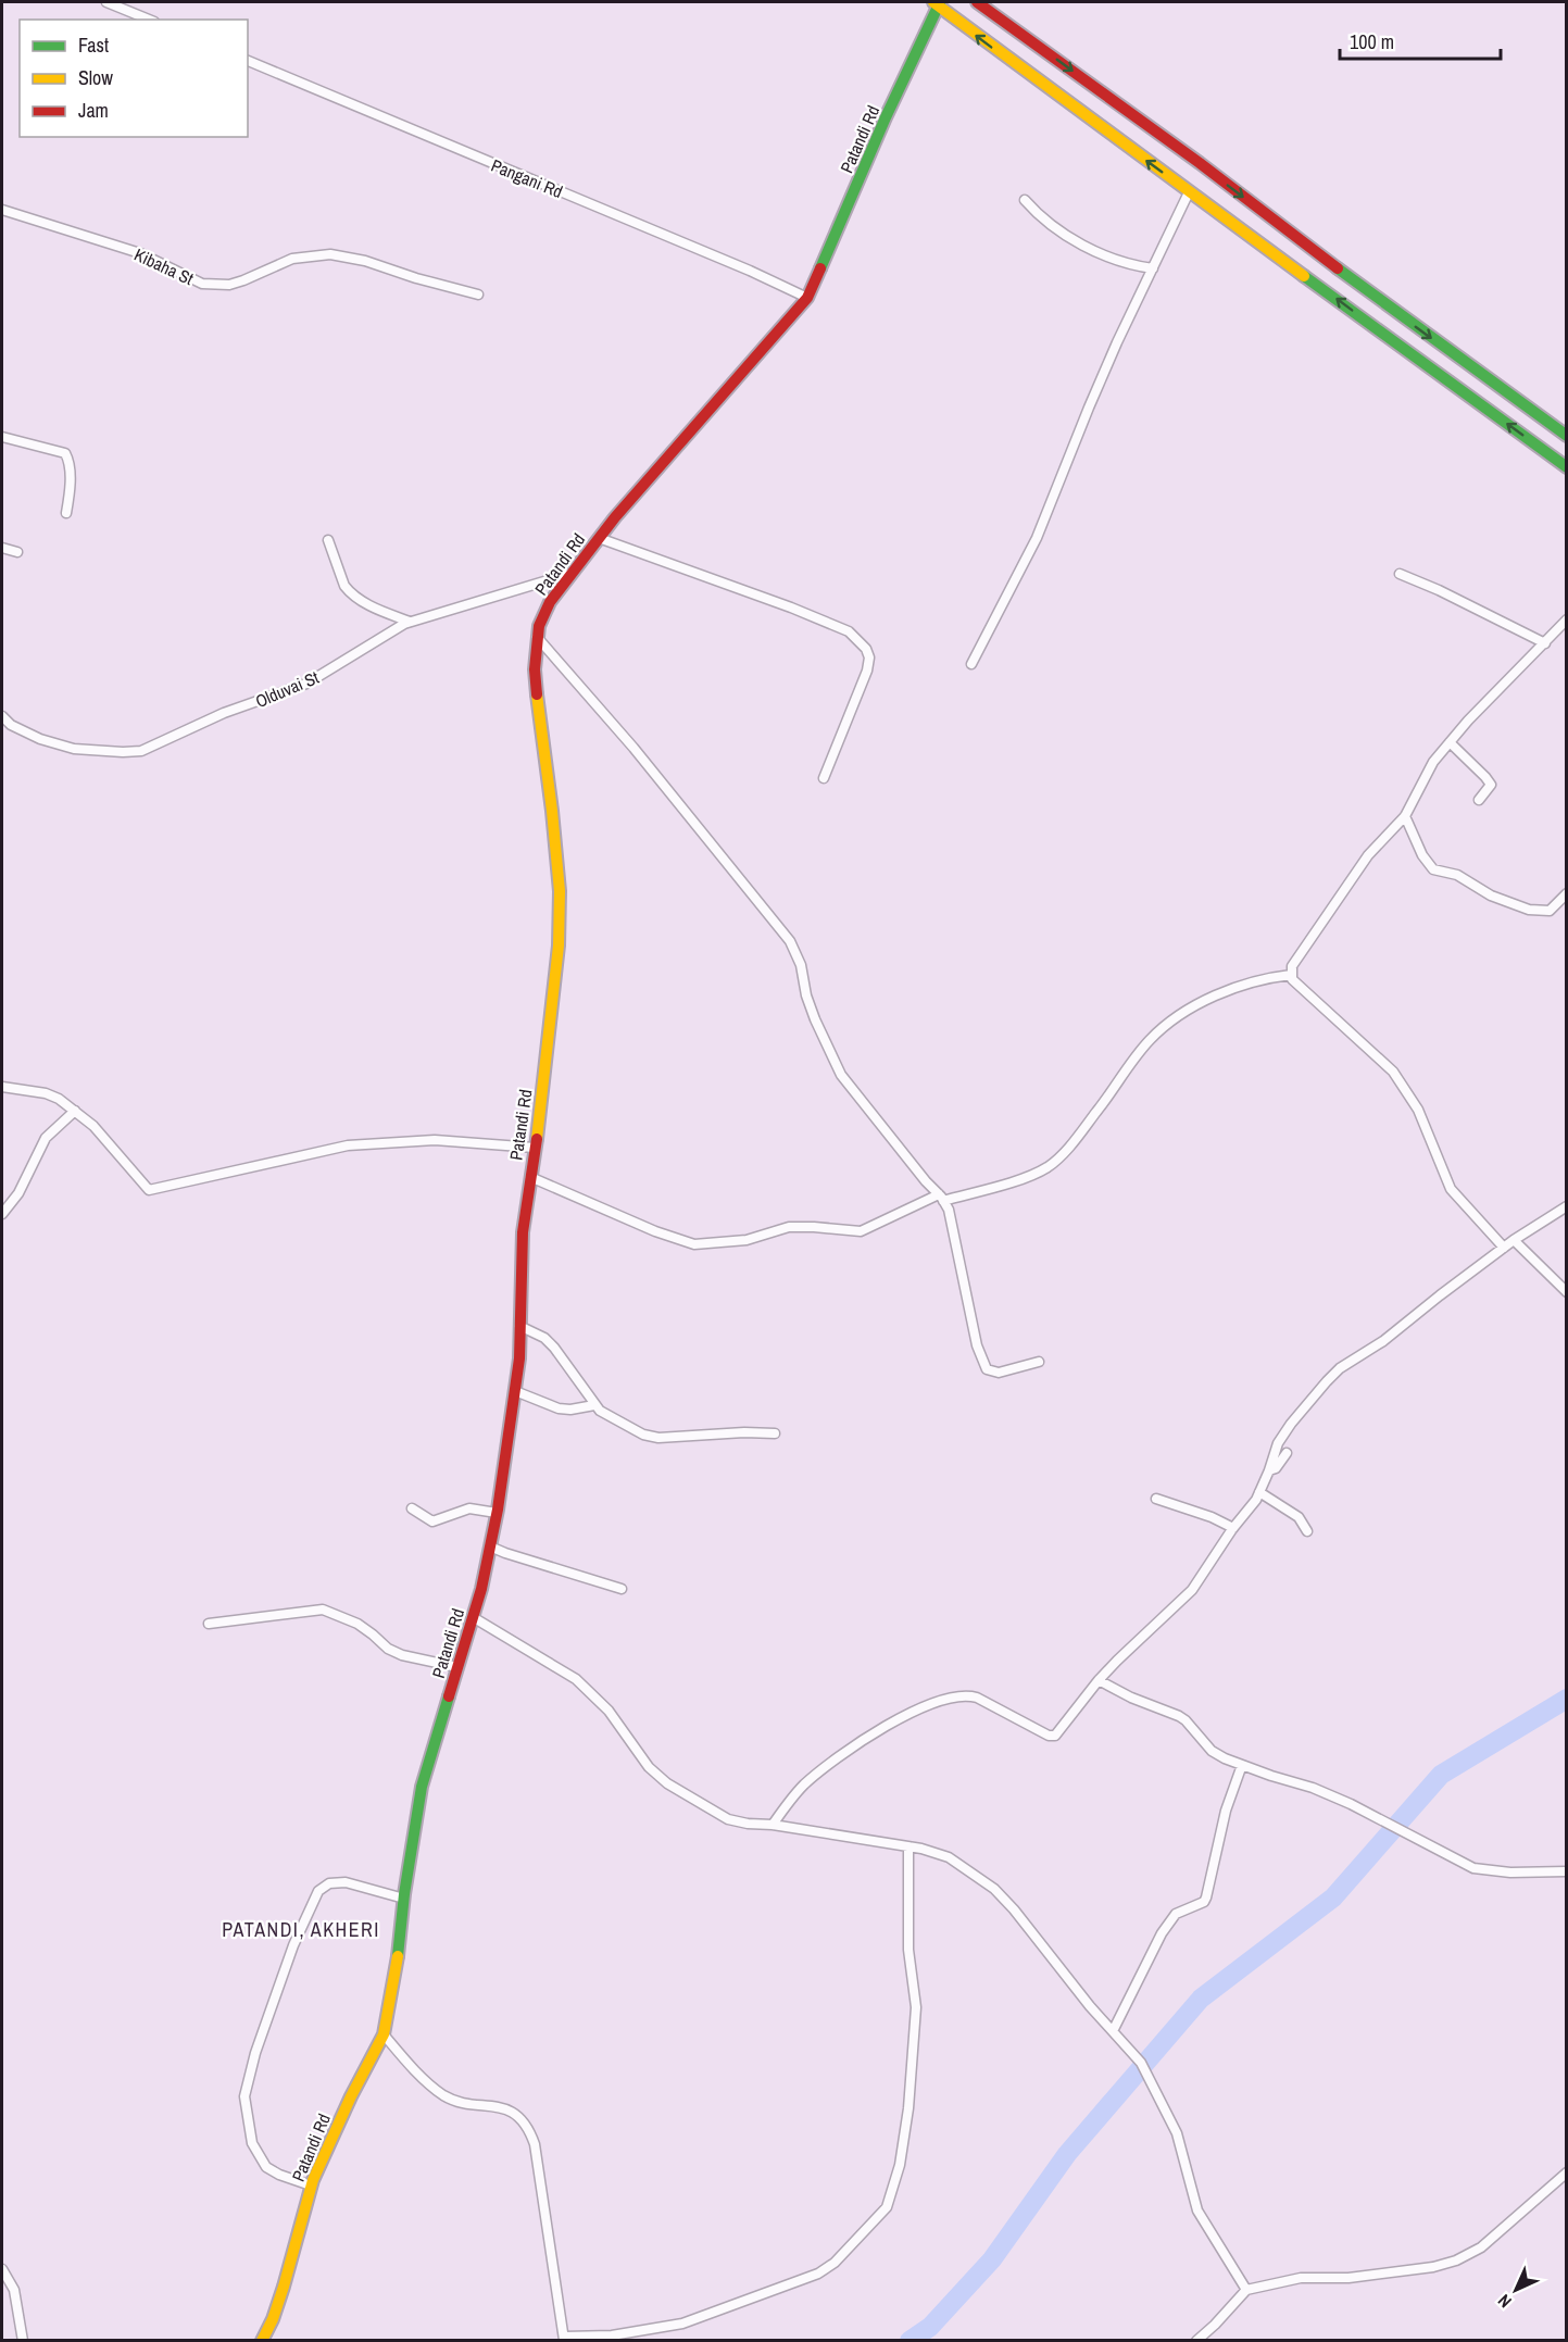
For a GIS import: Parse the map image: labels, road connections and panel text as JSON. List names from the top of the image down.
{
  "streets": {
    "main road": ["Patandi Rd"],
    "street": ["Pangani Rd", "Kibaha St", "Olduvai St"]
  },
  "crossings": [
    ["Patandi Rd", "Pangani Rd"],
    ["Patandi Rd", "Olduvai St"]
  ],
  "districts": ["PATANDI, AKHERI"],
  "legend": ["Fast", "Slow", "Jam"],
  "scale_bar": "100 m",
  "north": "bottom left"
}
